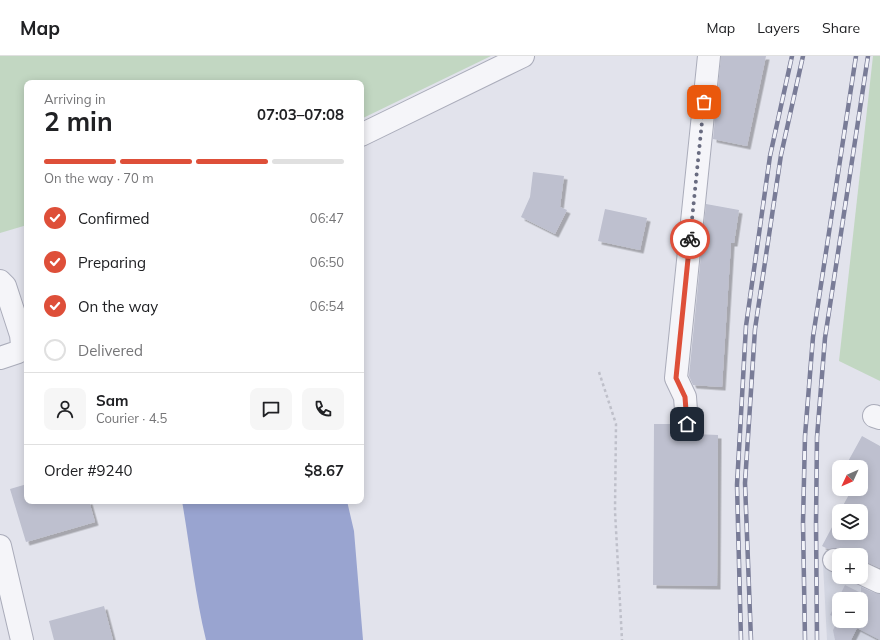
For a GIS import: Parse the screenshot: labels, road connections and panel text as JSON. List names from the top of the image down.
{
  "north": "bottom left",
  "page": {
    "header": "Map",
    "nav": ["Map", "Layers", "Share"],
    "heading": ["2 min", "Arriving in", "07:03–07:08"],
    "panel": [
      "Sam",
      "Courier · 4.5",
      "Order #9240",
      "$8.67"
    ],
    "bar": "On the way · 70 m",
    "list": [
      ["Confirmed", "06:47"],
      ["Preparing", "06:50"],
      ["On the way", "06:54"],
      "Delivered"
    ],
    "map_buttons": ["+", "−"]
  }
}
